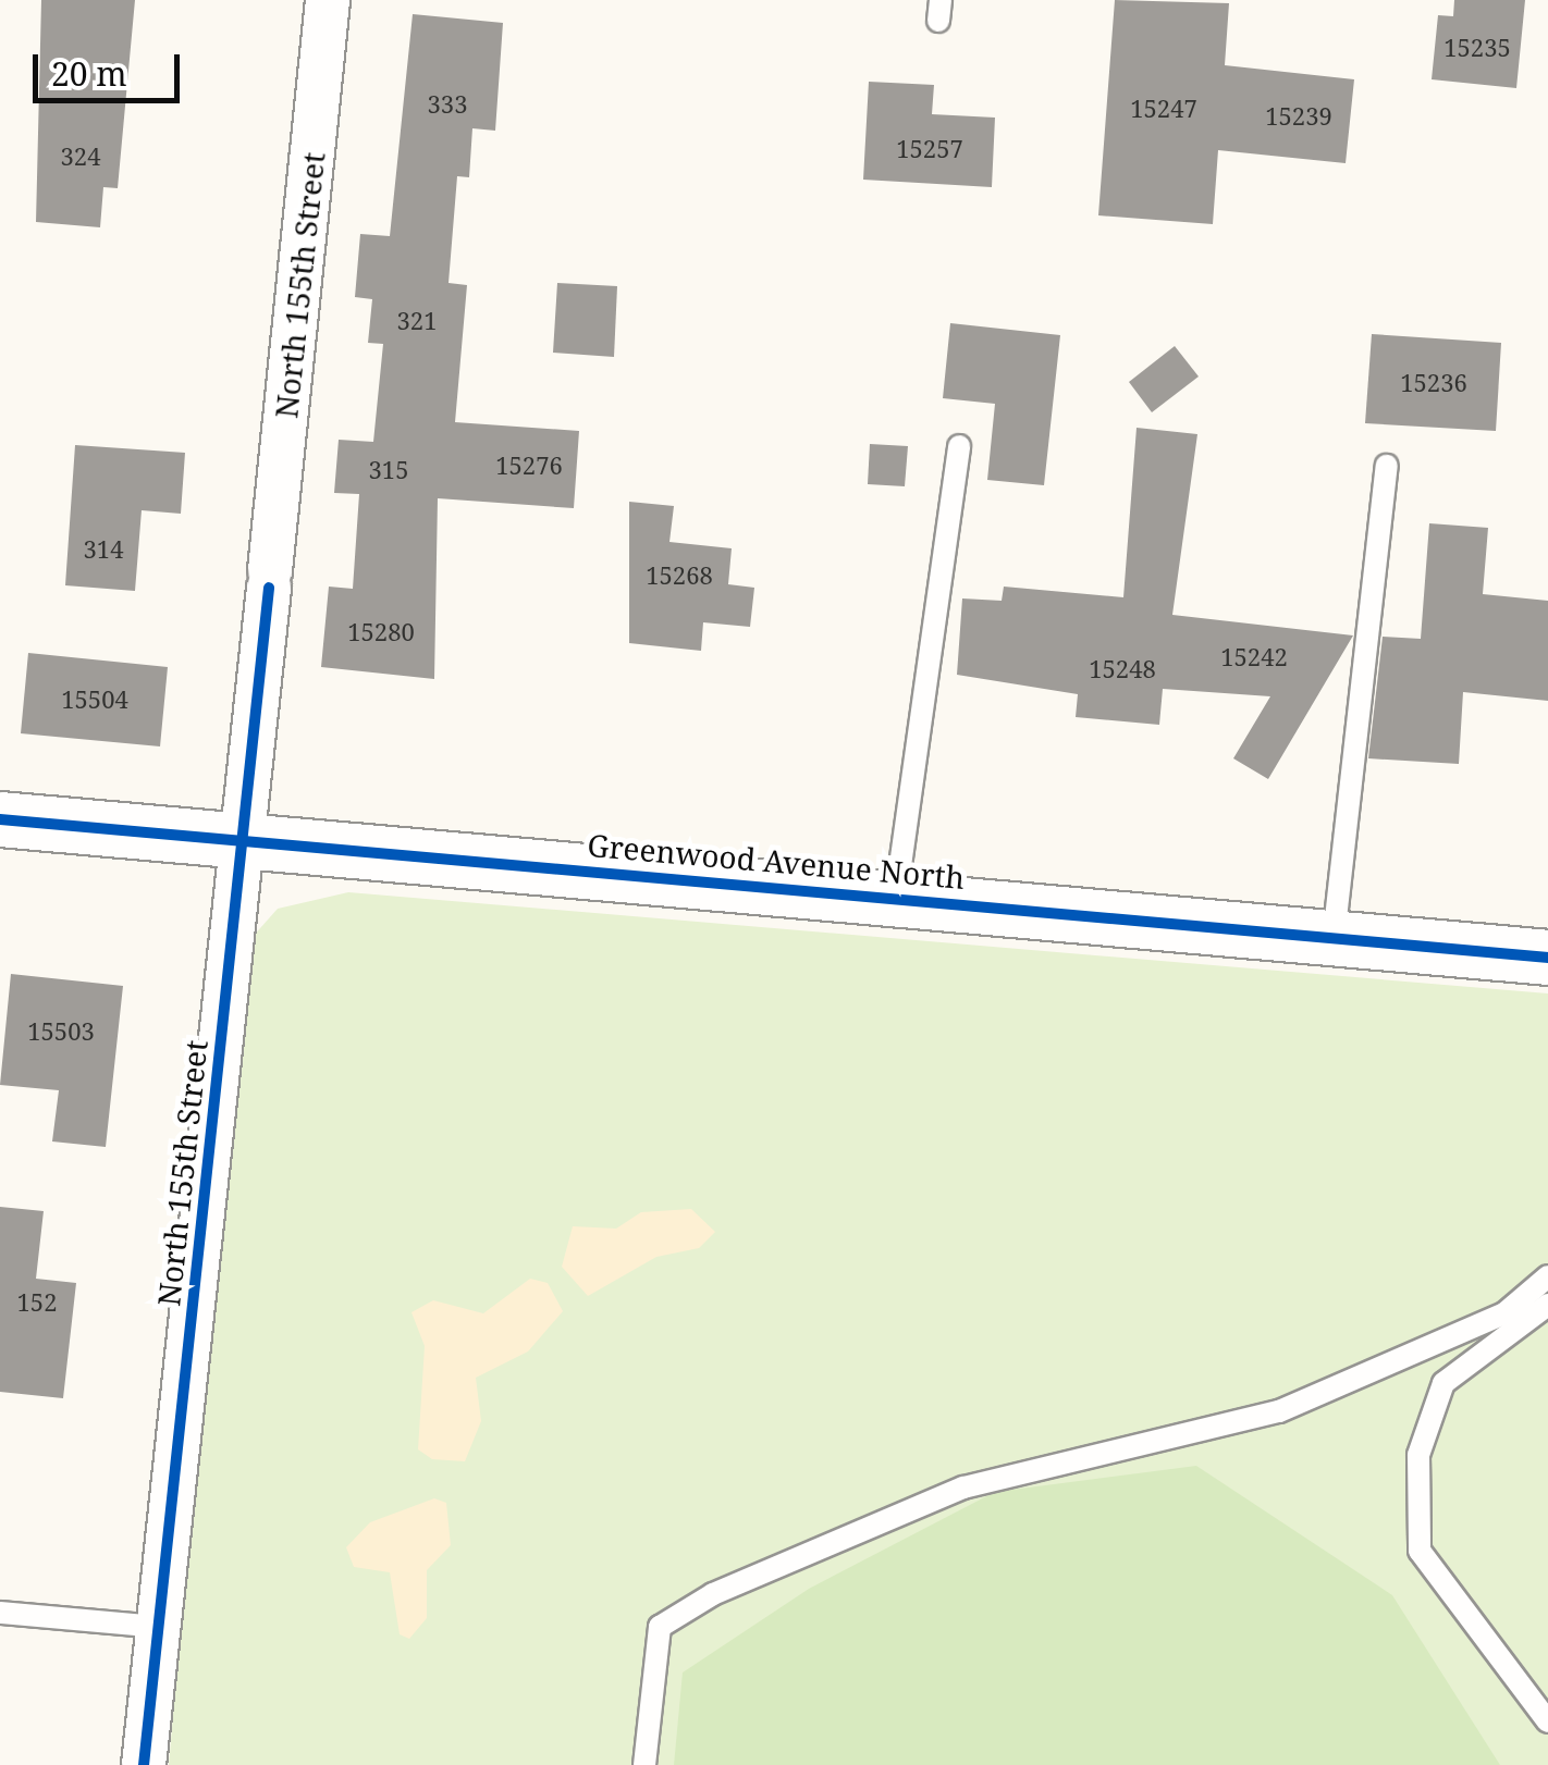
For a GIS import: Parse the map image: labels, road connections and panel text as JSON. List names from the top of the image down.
{
  "streets": {
    "street": ["North 155th Street", "Greenwood Avenue North"]
  },
  "crossings": [
    ["North 155th Street", "Greenwood Avenue North"]
  ],
  "house_numbers": [
    "15235",
    "333",
    "15247",
    "15239",
    "15257",
    "324",
    "321",
    "15236",
    "15276",
    "315",
    "314",
    "15268",
    "15280",
    "15242",
    "15248",
    "15504",
    "15503",
    "152"
  ],
  "scale_bar": "20 m"
}
